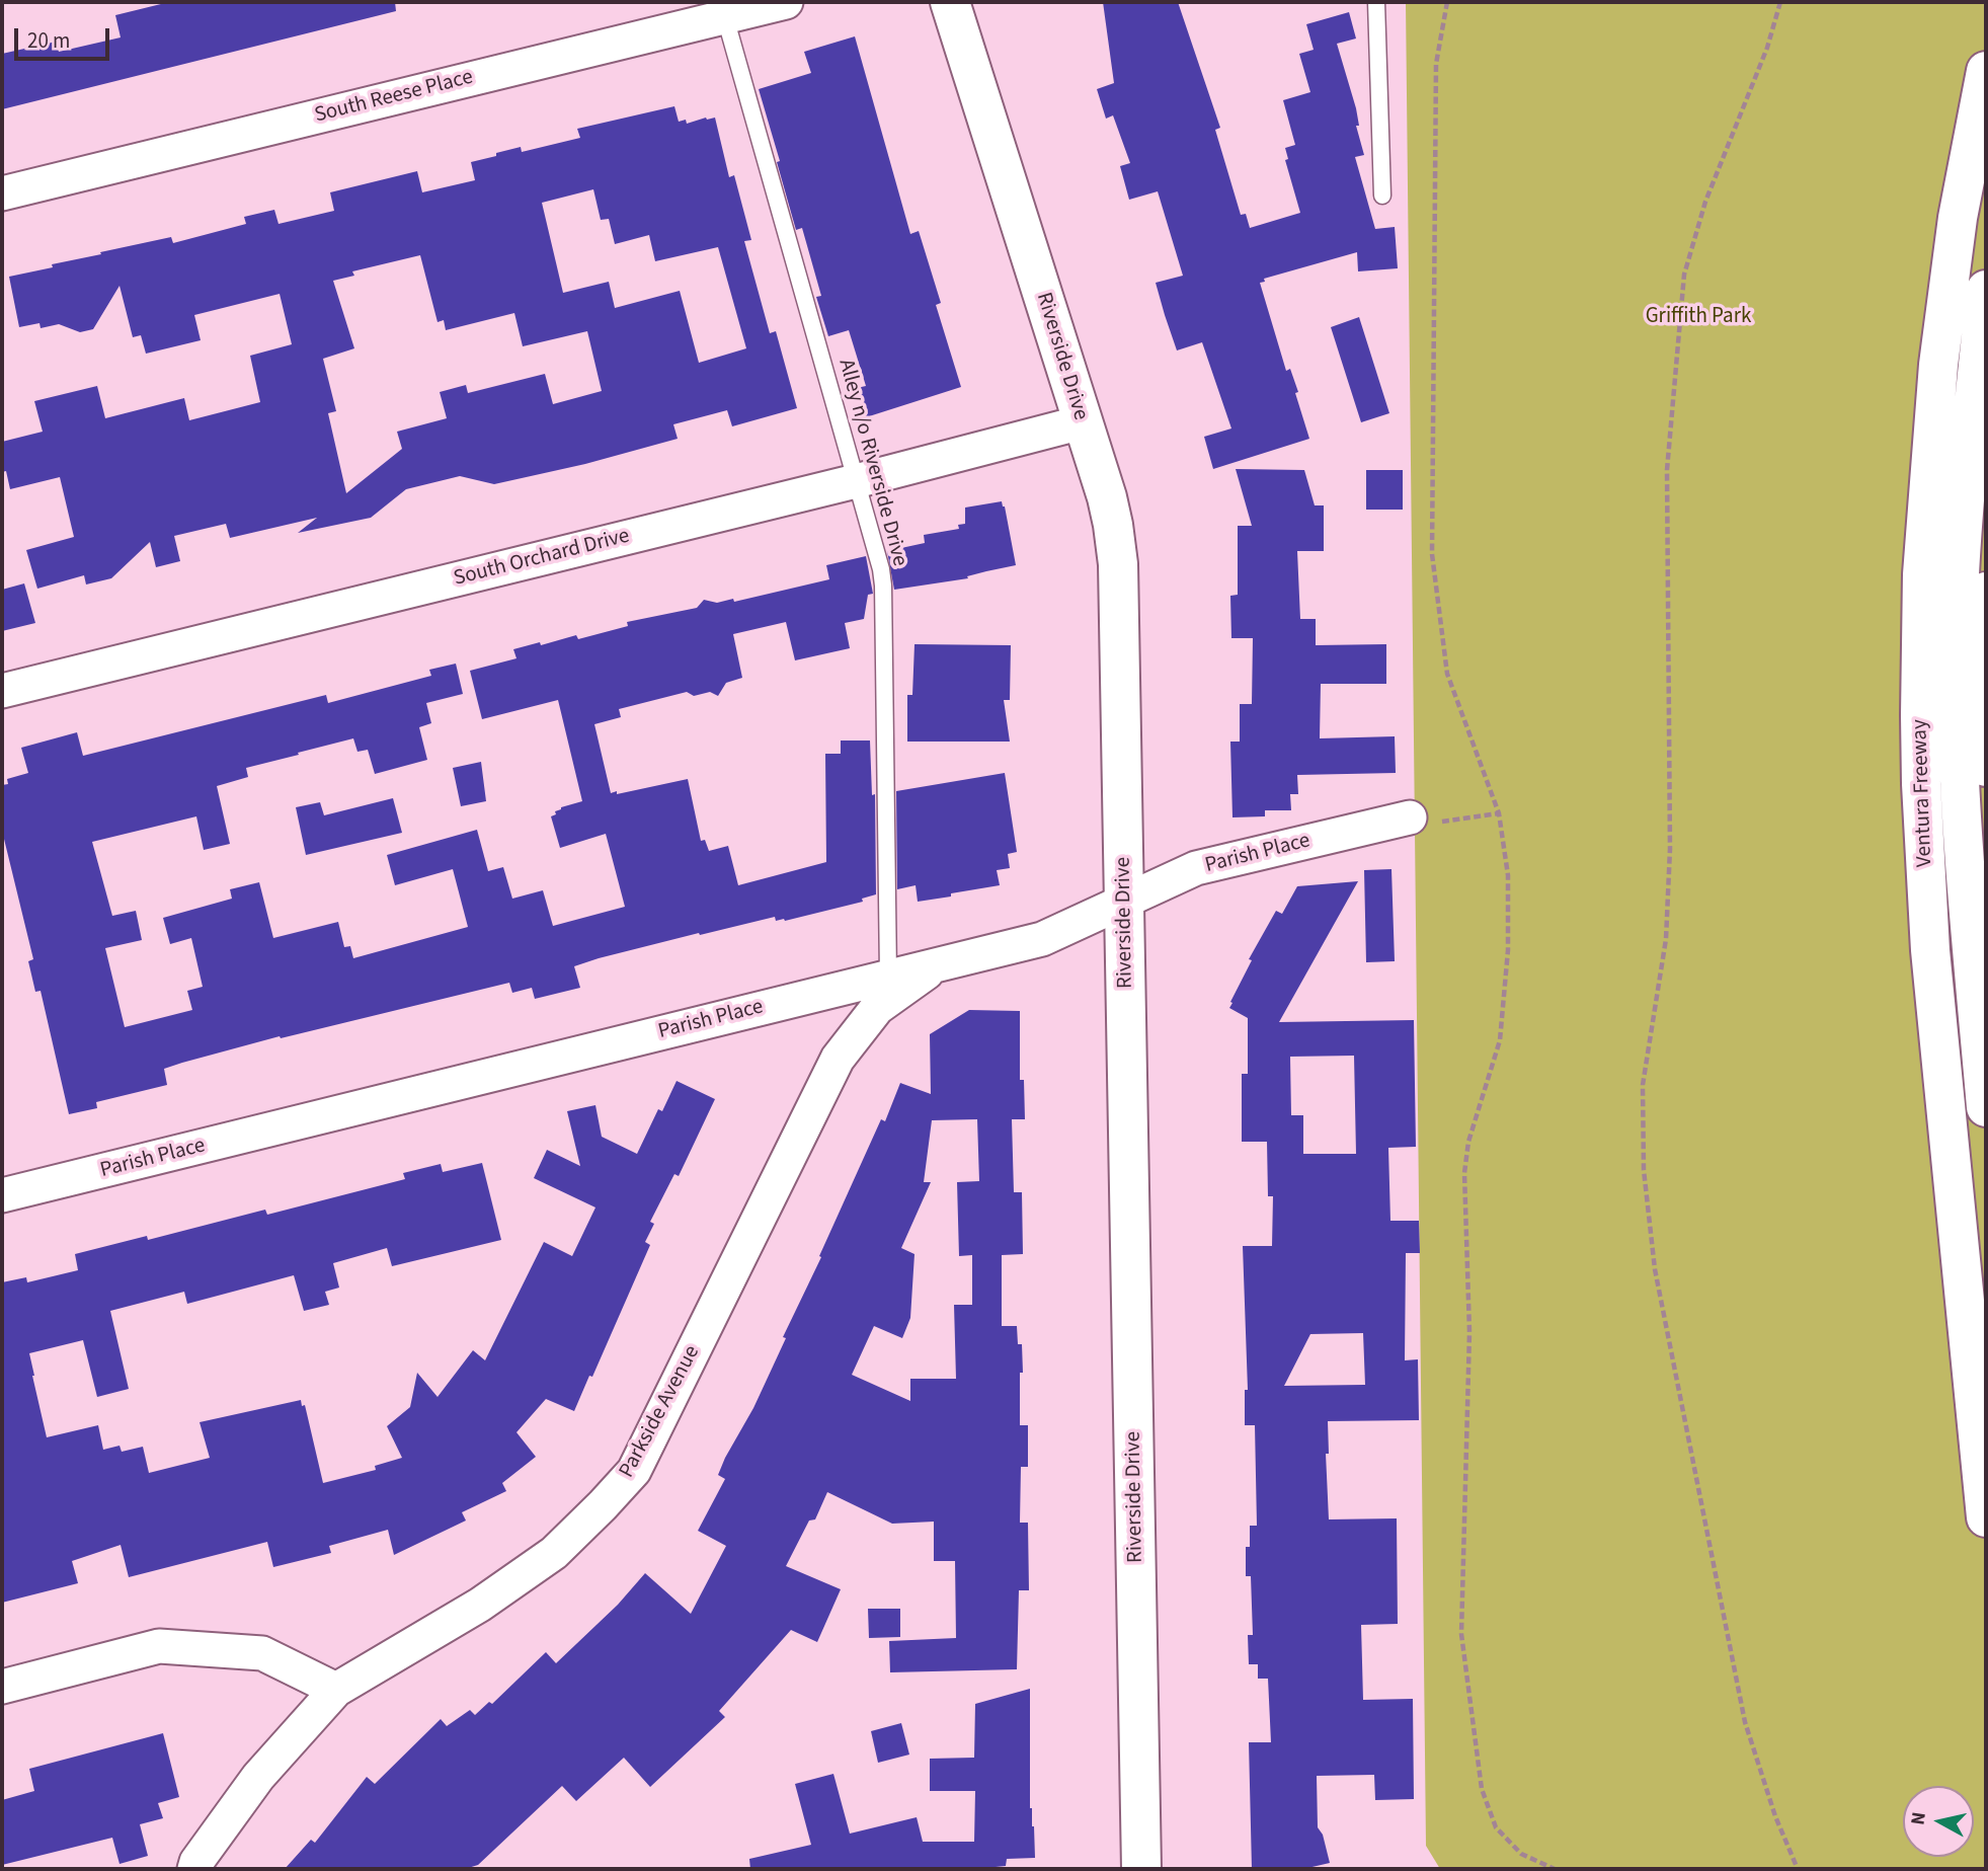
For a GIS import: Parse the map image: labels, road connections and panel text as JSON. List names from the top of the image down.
{
  "streets": {
    "main road": ["Riverside Drive", "Ventura Freeway"],
    "street": [
      "South Reese Place",
      "South Orchard Drive",
      "Parish Place",
      "Parkside Avenue"
    ],
    "lane": ["Alley n/o Riverside Drive"]
  },
  "crossings": [
    ["South Reese Place", "Alley n/o Riverside Drive"],
    ["Riverside Drive", "South Orchard Drive"],
    ["Riverside Drive", "Parish Place"],
    ["Alley n/o Riverside Drive", "South Orchard Drive"],
    ["Alley n/o Riverside Drive", "Parish Place"],
    ["Parish Place", "Parkside Avenue"]
  ],
  "parks": ["Griffith Park"],
  "scale_bar": "20 m",
  "north": "left"
}
